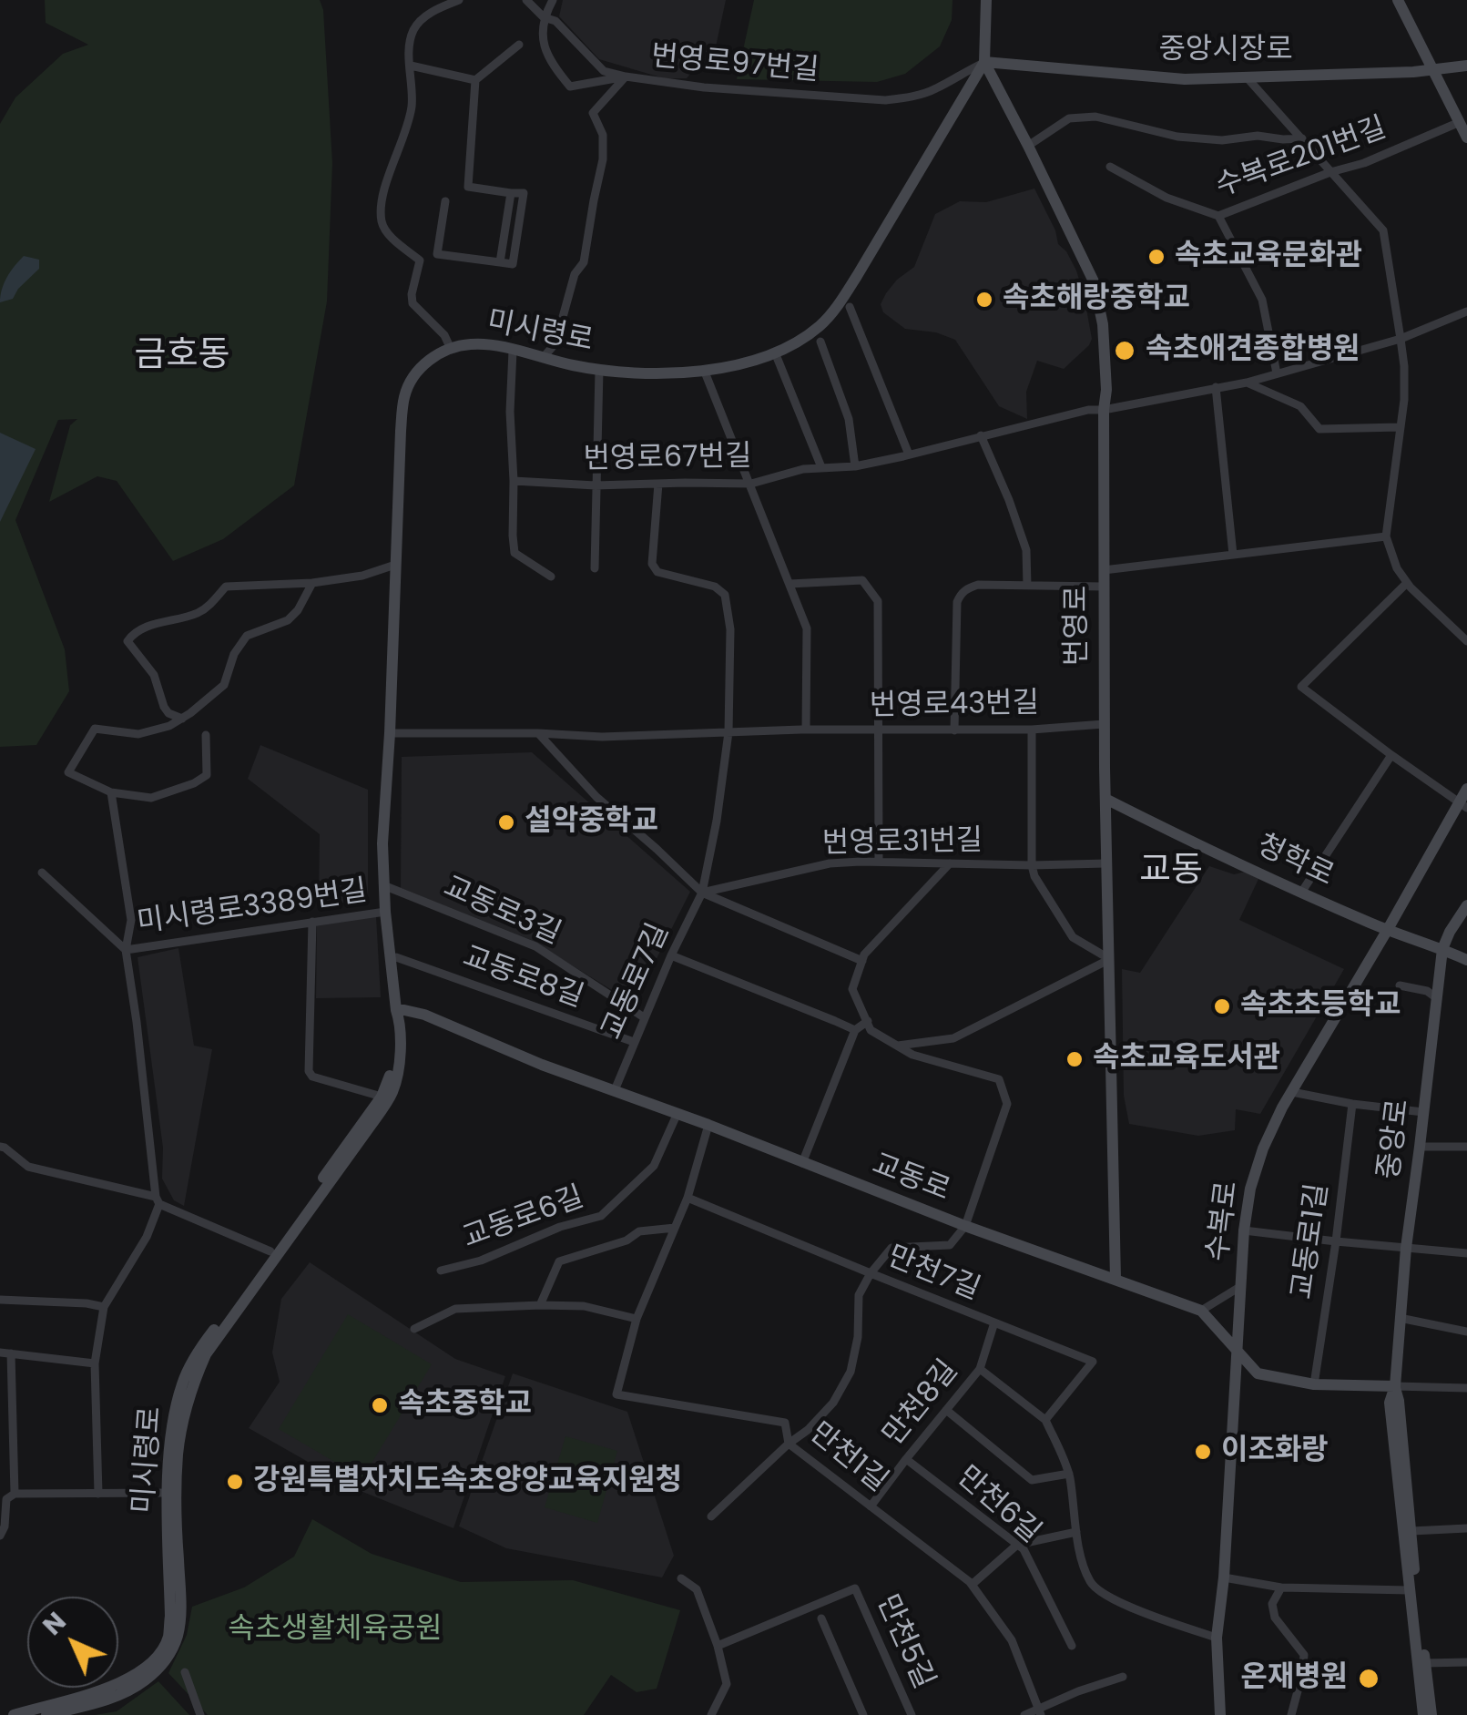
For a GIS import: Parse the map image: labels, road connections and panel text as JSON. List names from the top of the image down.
{
  "streets": {
    "street": [
      "중앙시장로",
      "번영로97번길",
      "수복로201번길",
      "미시령로",
      "번영로67번길",
      "번영로",
      "번영로43번길",
      "번영로31번길",
      "청학로",
      "미시령로3389번길",
      "교동로3길",
      "교동로8길",
      "교동로7길",
      "중앙로",
      "교동로",
      "교동로6길",
      "수복로",
      "교동로1길",
      "만천7길",
      "만천8길",
      "만천1길",
      "만천6길",
      "만천5길"
    ]
  },
  "crossings": [
    ["중앙시장로", "번영로97번길"],
    ["중앙시장로", "미시령로"],
    ["중앙시장로", "번영로"],
    ["번영로97번길", "미시령로"],
    ["번영로97번길", "번영로"],
    ["미시령로", "번영로"],
    ["미시령로", "번영로43번길"],
    ["미시령로", "미시령로3389번길"],
    ["미시령로", "교동로3길"],
    ["미시령로", "교동로"],
    ["번영로67번길", "번영로"],
    ["번영로67번길", "교동로7길"],
    ["번영로", "번영로43번길"],
    ["번영로", "번영로31번길"],
    ["번영로", "청학로"],
    ["번영로", "교동로"],
    ["번영로43번길", "교동로7길"],
    ["번영로31번길", "교동로7길"],
    ["청학로", "중앙로"],
    ["청학로", "수복로"],
    ["교동로3길", "교동로7길"],
    ["교동로8길", "교동로7길"],
    ["교동로7길", "교동로"],
    ["중앙로", "교동로"],
    ["교동로", "교동로6길"],
    ["교동로", "수복로"],
    ["교동로", "교동로1길"],
    ["교동로", "만천1길"],
    ["만천7길", "만천8길"],
    ["만천7길", "만천1길"],
    ["만천8길", "만천1길"],
    ["만천8길", "만천6길"]
  ],
  "districts": ["금호동", "교동"],
  "parks": ["속초생활체육공원"],
  "places": [
    "속초교육문화관",
    "속초해랑중학교",
    "속초애견종합병원",
    "설악중학교",
    "속초초등학교",
    "속초교육도서관",
    "속초중학교",
    "이조화랑",
    "강원특별자치도속초양양교육지원청",
    "온재병원"
  ],
  "north": "top left"
}
